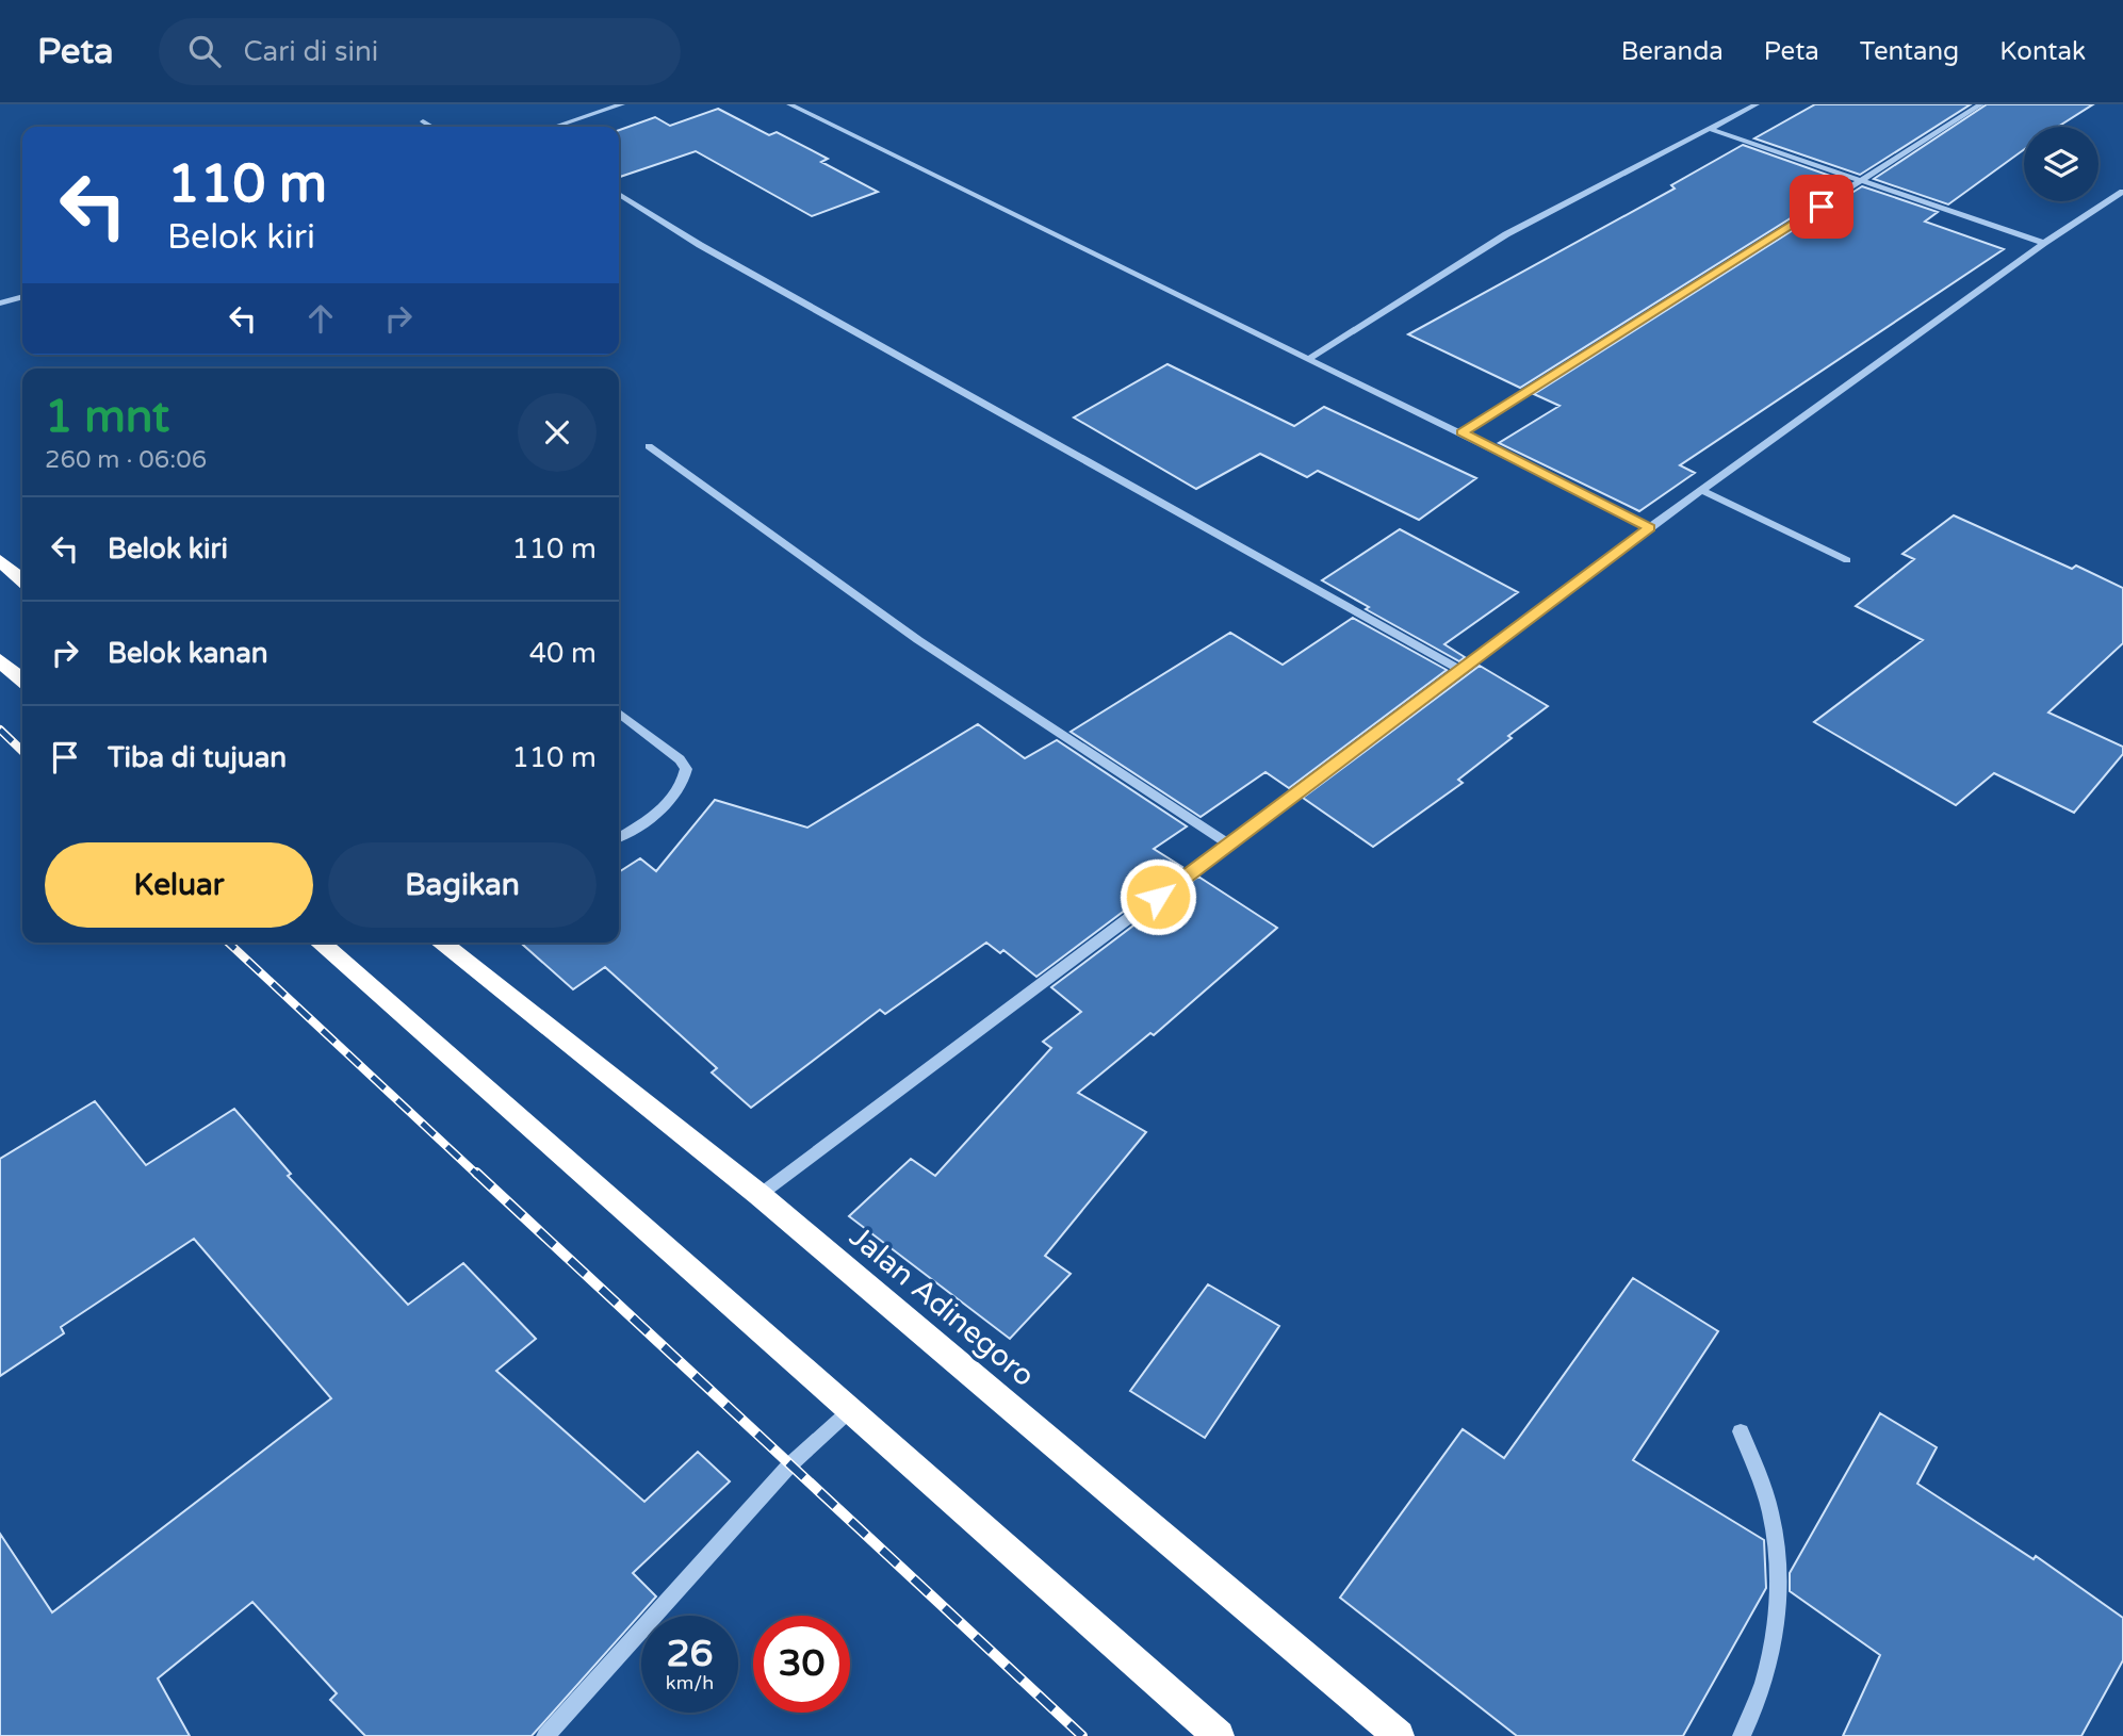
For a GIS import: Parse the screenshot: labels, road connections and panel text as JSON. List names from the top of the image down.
{
  "streets": {
    "highway": ["Jalan Adinegoro"]
  },
  "page": {
    "header": "Peta",
    "search": "Cari di sini",
    "nav": [
      "Beranda",
      "Peta",
      "Tentang",
      "Kontak"
    ],
    "turn": ["110 m", "Belok kiri"],
    "heading": ["1 mnt", "260 m · 06:06"],
    "list": [
      {
        "name": "Belok kiri",
        "value": "110 m"
      },
      {
        "name": "Belok kanan",
        "value": "40 m"
      },
      {
        "name": "Tiba di tujuan",
        "value": "110 m"
      }
    ],
    "buttons": ["Keluar", "Bagikan"],
    "speed": "26 km/h",
    "limit": "30"
  }
}
